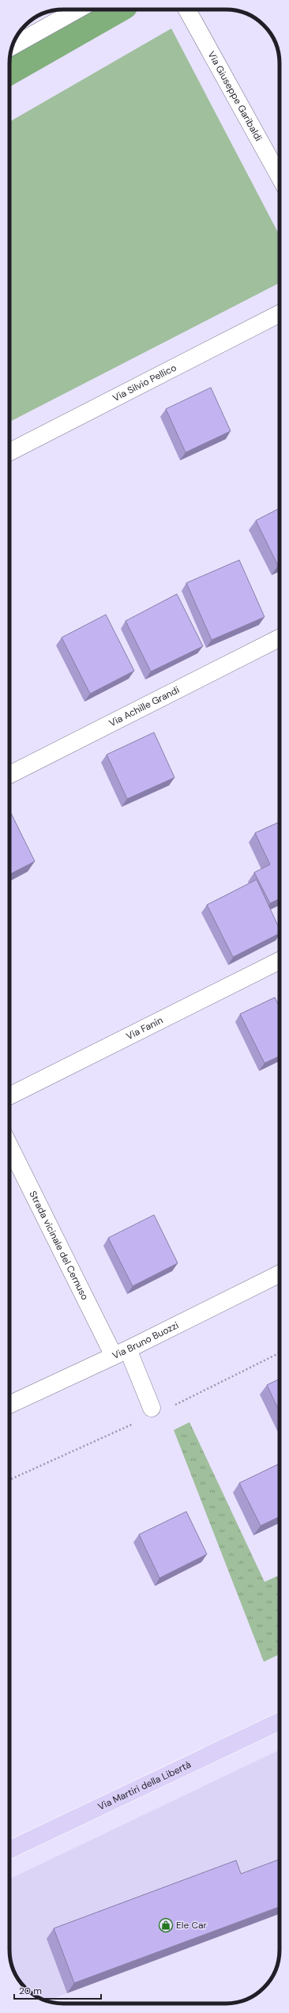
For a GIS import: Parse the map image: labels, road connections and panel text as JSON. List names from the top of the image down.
{
  "streets": {
    "main road": ["Via Martiri della Libertà"],
    "street": [
      "Via Giuseppe Garibaldi",
      "Via Silvio Pellico",
      "Via Achille Grandi",
      "Via Fanin",
      "Strada vicinale del Cernuso",
      "Via Bruno Buozzi"
    ]
  },
  "crossings": [
    ["Strada vicinale del Cernuso", "Via Bruno Buozzi"]
  ],
  "places": {
    "shop": ["Ele Car"]
  },
  "scale_bar": "20 m"
}
